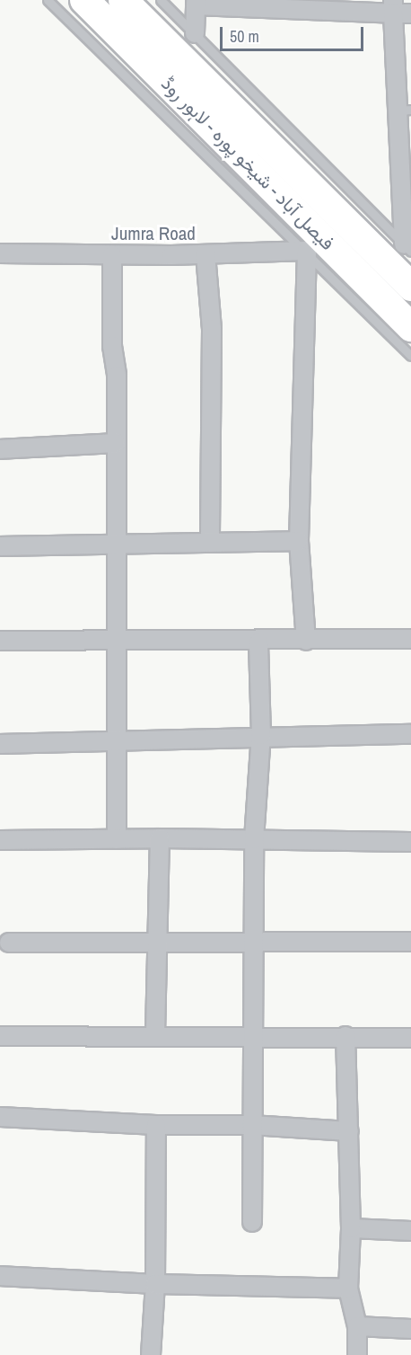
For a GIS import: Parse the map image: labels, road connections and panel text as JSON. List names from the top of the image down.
{
  "streets": {
    "highway": ["فیصل آباد - شیخو پورہ - لاہور روڈ"],
    "street": ["Jumra Road"]
  },
  "scale_bar": "50 m"
}
